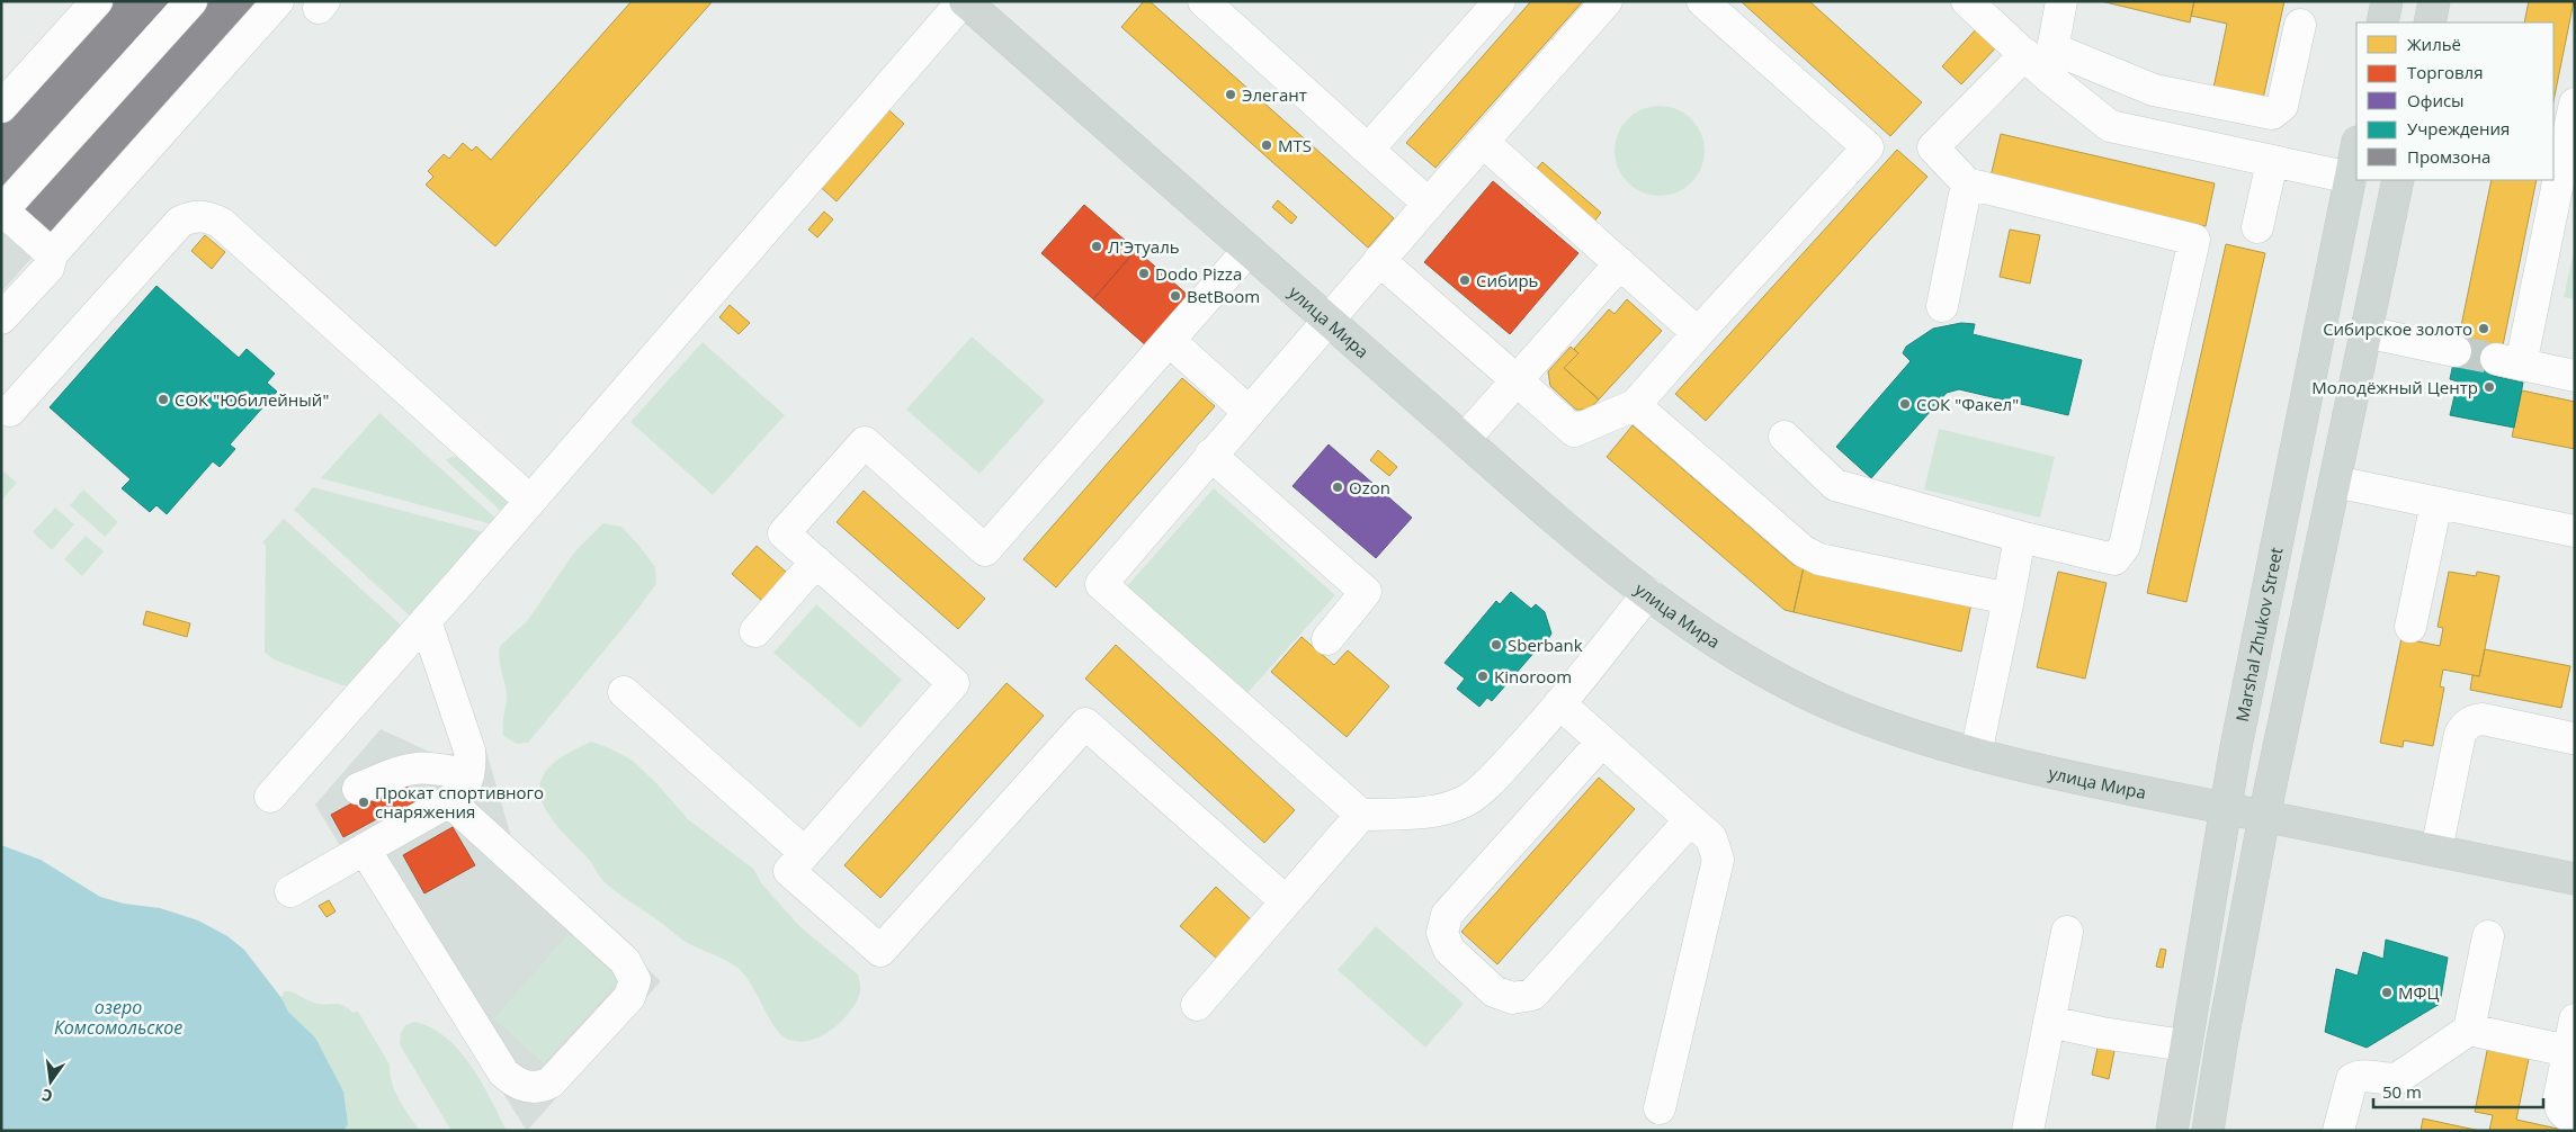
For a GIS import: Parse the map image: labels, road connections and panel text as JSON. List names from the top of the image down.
{
  "streets": {
    "main road": ["улица Мира", "Marshal Zhukov Street"]
  },
  "crossings": [
    ["улица Мира", "Marshal Zhukov Street"]
  ],
  "water": ["озеро Комсомольское"],
  "places": [
    "Элегант",
    "MTS",
    "Л'Этуаль",
    "Dodo Pizza",
    "Сибирь",
    "BetBoom",
    "Сибирское золото",
    "Молодёжный Центр",
    "СОК \"Юбилейный\"",
    "СОК \"Факел\"",
    "Ozon",
    "Sberbank",
    "Kinoroom",
    "Прокат спортивного снаряжения",
    "МФЦ"
  ],
  "legend": [
    "Жильё",
    "Торговля",
    "Офисы",
    "Учреждения",
    "Промзона"
  ],
  "scale_bar": "50 m",
  "north": "bottom"
}
